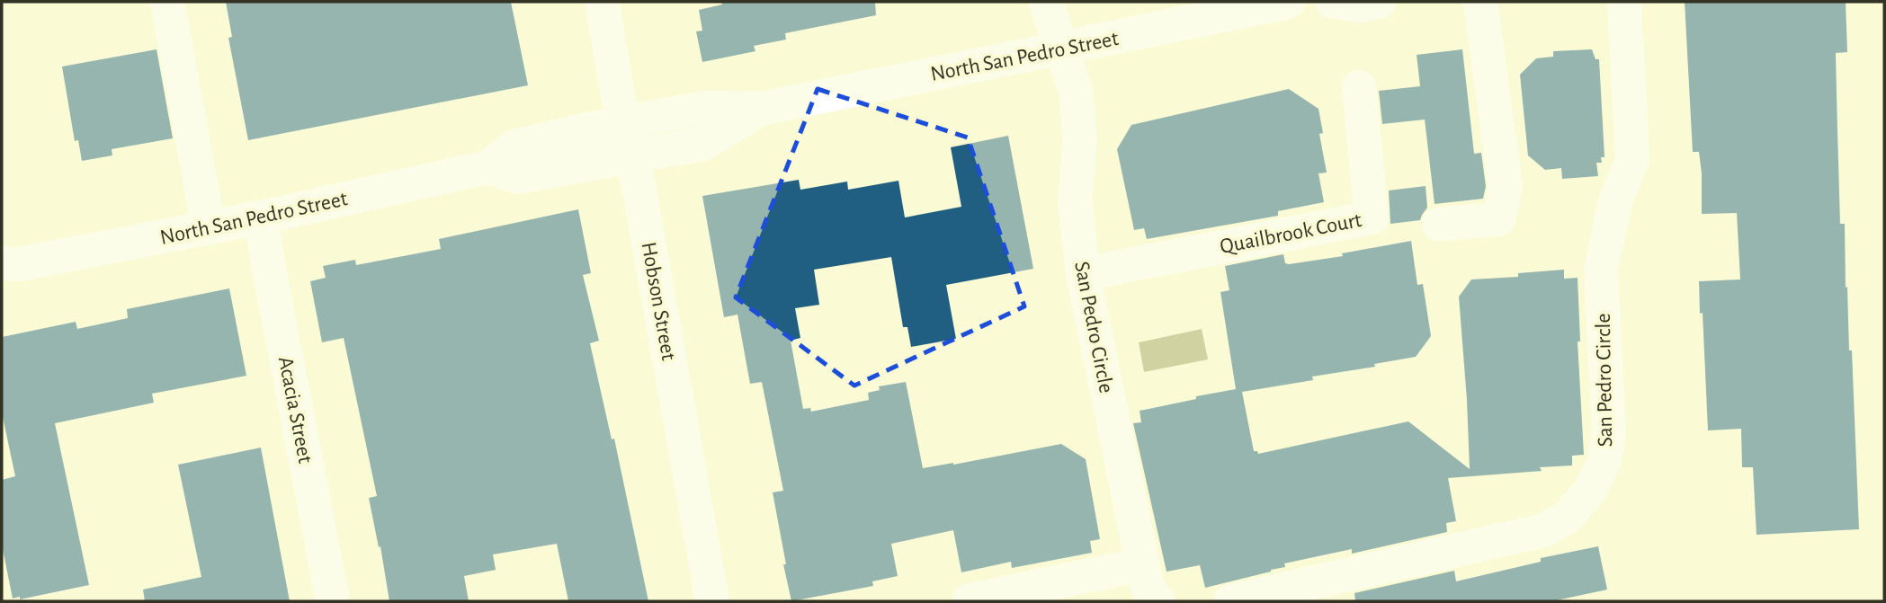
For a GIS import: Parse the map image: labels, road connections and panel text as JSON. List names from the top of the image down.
{
  "streets": {
    "street": [
      "North San Pedro Street",
      "Quailbrook Court",
      "Hobson Street",
      "San Pedro Circle",
      "Acacia Street"
    ]
  },
  "crossings": [
    ["North San Pedro Street", "Hobson Street"],
    ["North San Pedro Street", "San Pedro Circle"],
    ["North San Pedro Street", "Acacia Street"],
    ["Quailbrook Court", "San Pedro Circle"]
  ]
}
